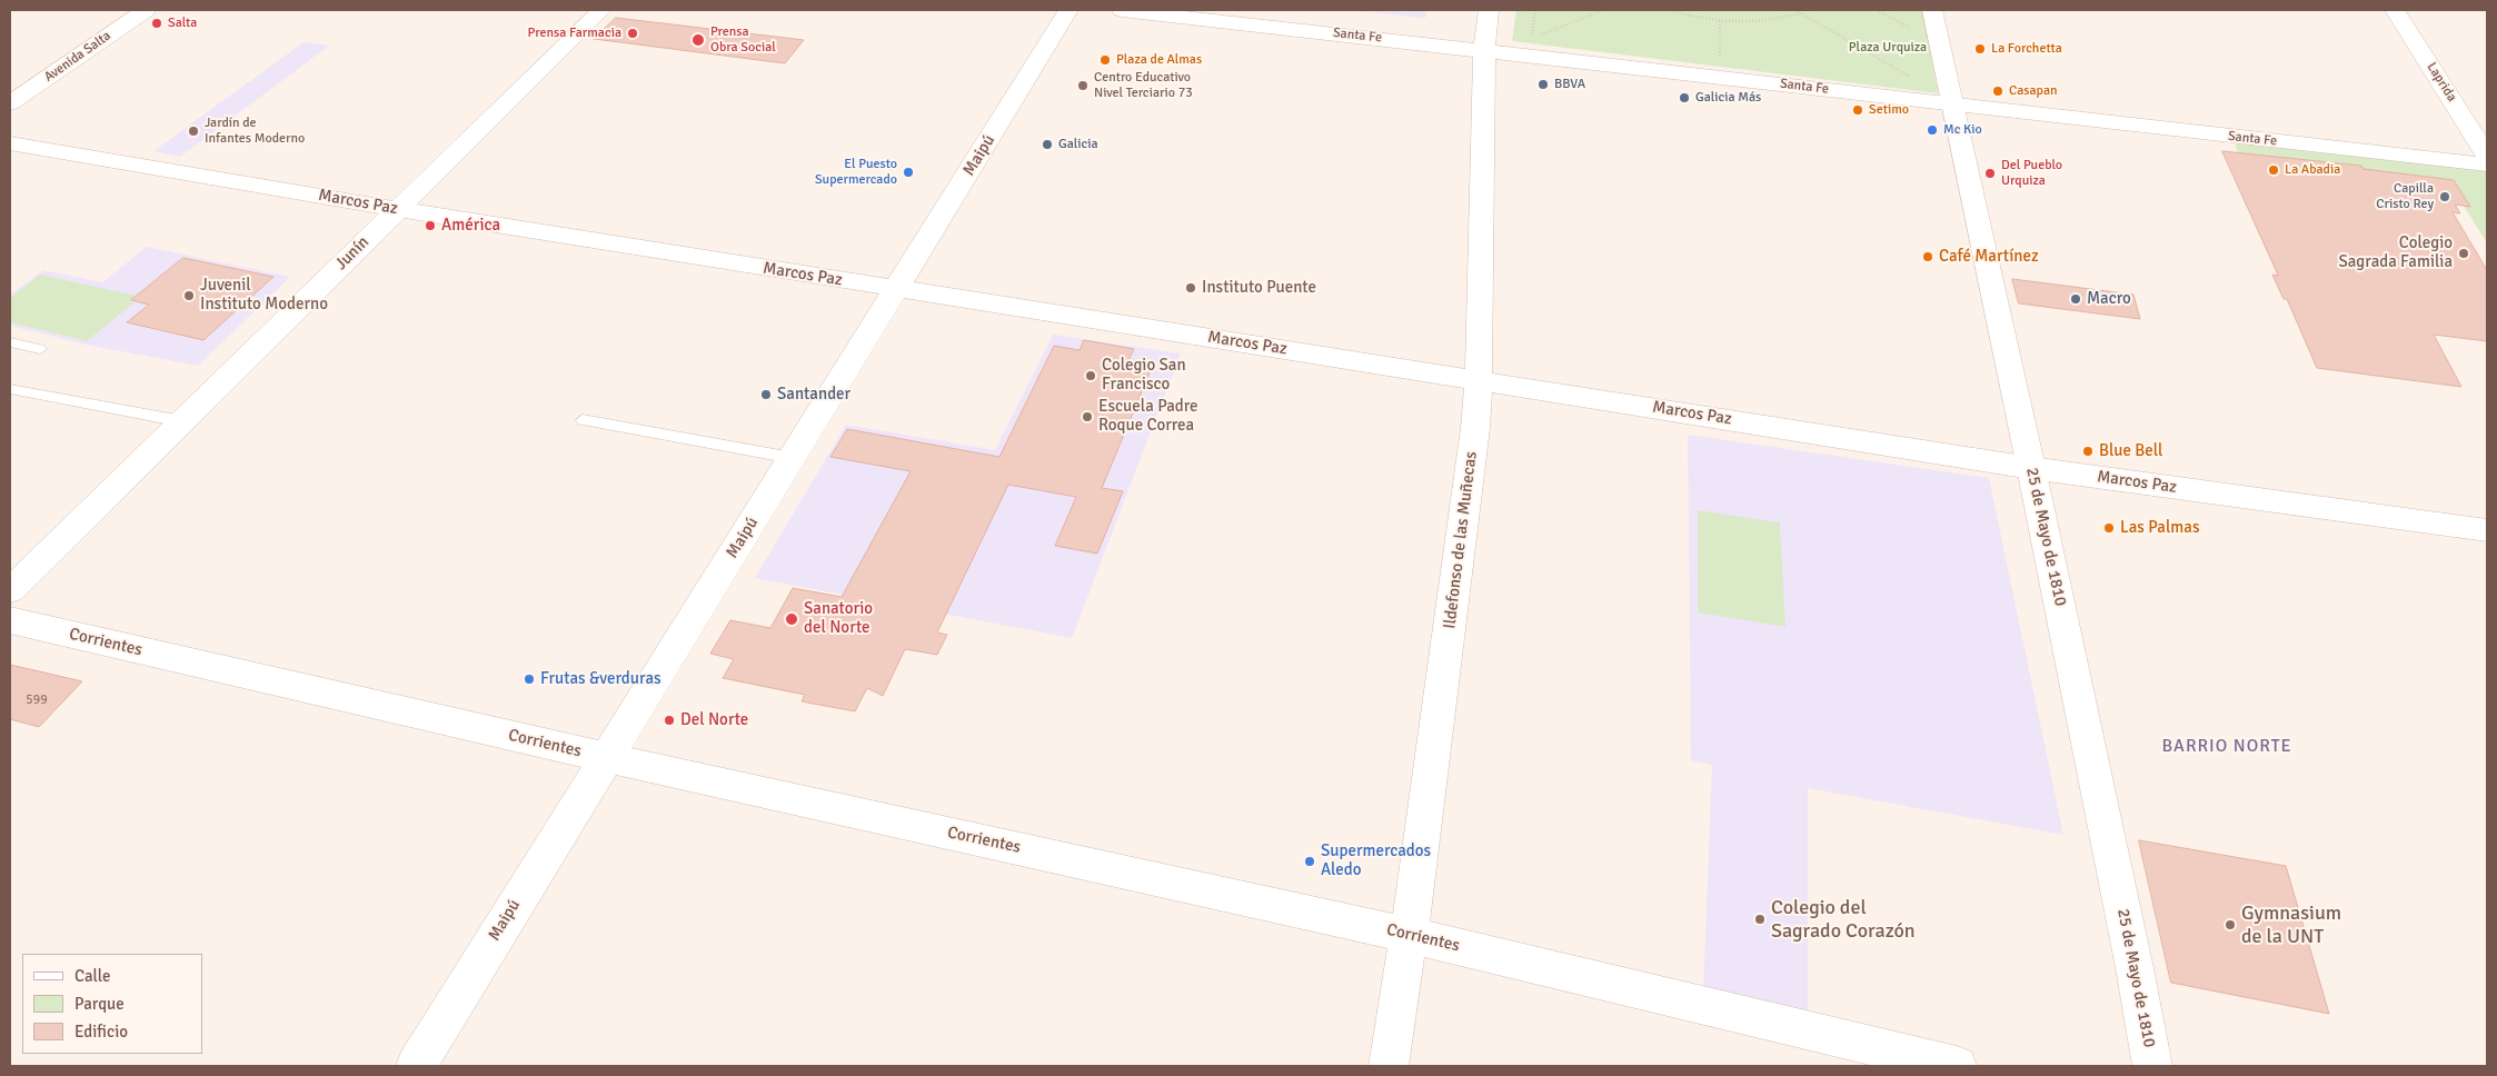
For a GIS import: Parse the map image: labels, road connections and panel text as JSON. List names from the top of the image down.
{
  "streets": {
    "street": [
      "Santa Fe",
      "Avenida Salta",
      "Laprida",
      "Maipú",
      "Marcos Paz",
      "Junín",
      "25 de Mayo de 1810",
      "Ildefonso de las Muñecas",
      "Corrientes"
    ]
  },
  "crossings": [
    ["Santa Fe", "25 de Mayo de 1810"],
    ["Santa Fe", "Ildefonso de las Muñecas"],
    ["Maipú", "Marcos Paz"],
    ["Maipú", "Corrientes"],
    ["Marcos Paz", "Junín"],
    ["Marcos Paz", "25 de Mayo de 1810"],
    ["Marcos Paz", "Ildefonso de las Muñecas"],
    ["Ildefonso de las Muñecas", "Corrientes"]
  ],
  "districts": ["BARRIO NORTE"],
  "parks": ["Plaza Urquiza"],
  "places": [
    "Salta",
    "Prensa Farmacia",
    "Prensa Obra Social",
    "La Forchetta",
    "Plaza de Almas",
    "BBVA",
    "Centro Educativo Nivel Terciario 73",
    "Casapan",
    "Galicia Más",
    "Setimo",
    "Mc Kio",
    "Jardín de Infantes Moderno",
    "Galicia",
    "La Abadia",
    "El Puesto Supermercado",
    "Del Pueblo Urquiza",
    "Capilla Cristo Rey",
    "América",
    "Colegio Sagrada Familia",
    "Café Martínez",
    "Instituto Puente",
    "Juvenil Instituto Moderno",
    "Macro",
    "Colegio San Francisco",
    "Santander",
    "Escuela Padre Roque Correa",
    "Blue Bell",
    "Las Palmas",
    "Sanatorio del Norte",
    "Frutas &verduras",
    "Del Norte",
    "Supermercados Aledo",
    "Colegio del Sagrado Corazón",
    "Gymnasium de la UNT"
  ],
  "house_numbers": ["599"],
  "legend": ["Calle", "Parque", "Edificio"]
}
